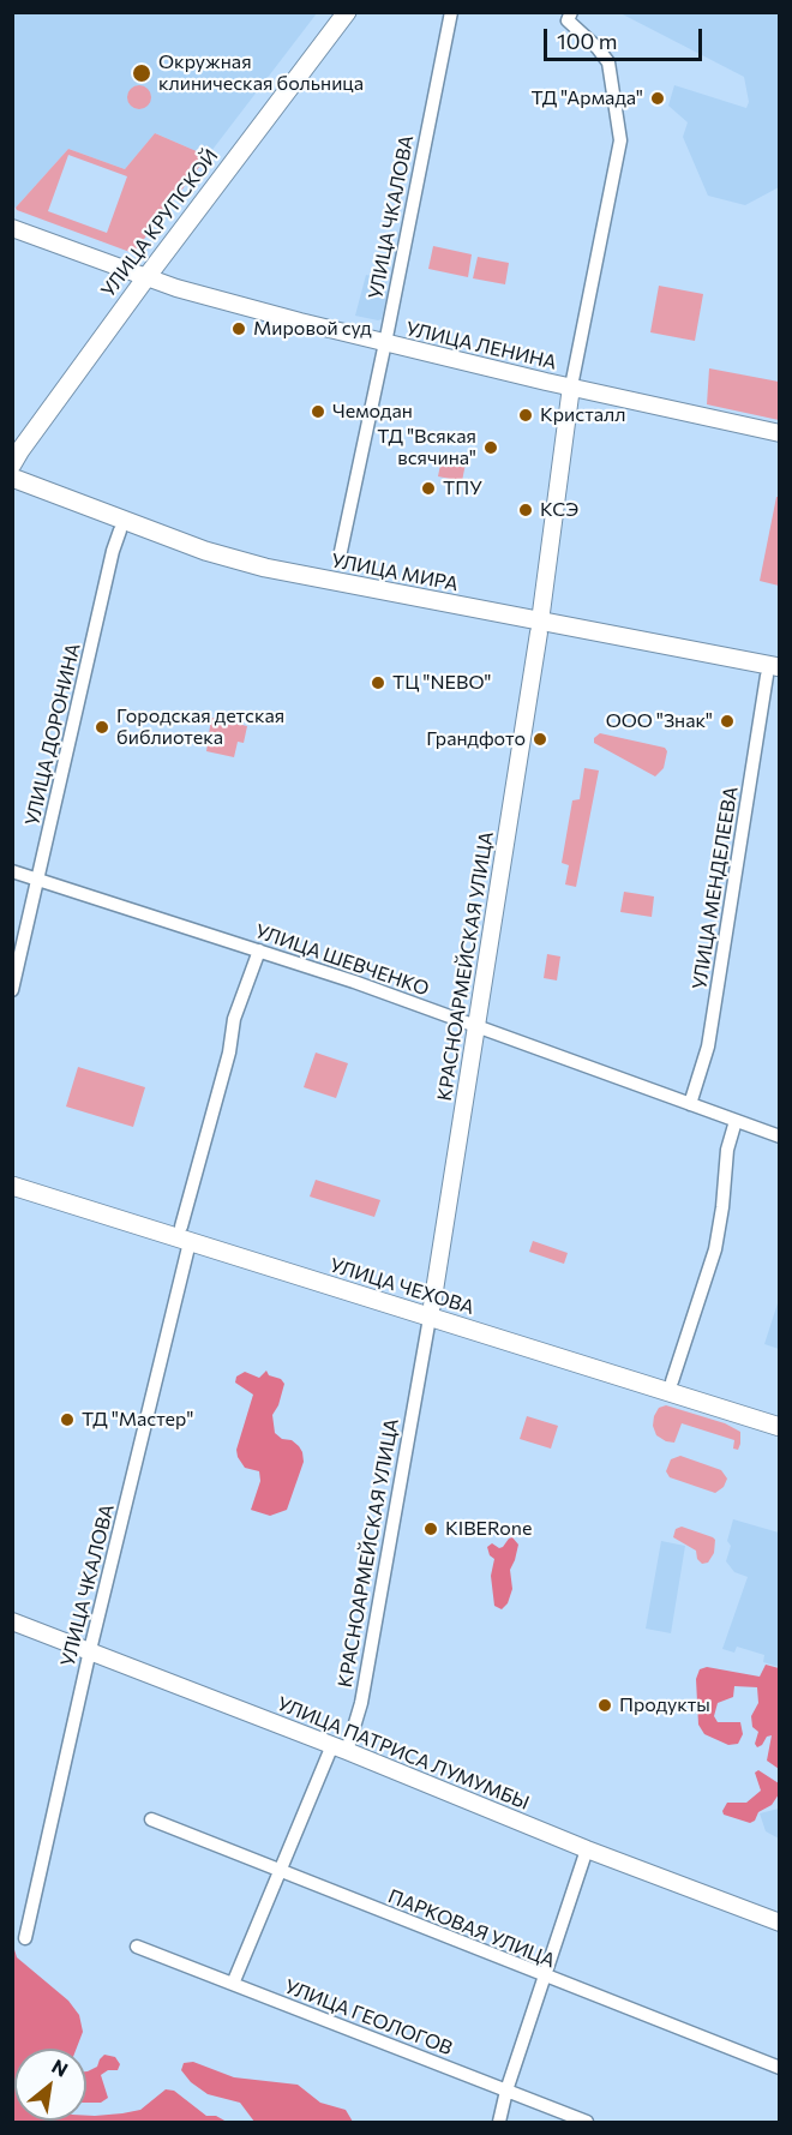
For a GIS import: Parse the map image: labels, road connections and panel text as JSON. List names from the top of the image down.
{
  "streets": {
    "main road": ["УЛИЦА КРУПСКОЙ", "УЛИЦА МИРА", "УЛИЦА ЧЕХОВА"],
    "street": [
      "УЛИЦА ЧКАЛОВА",
      "УЛИЦА ЛЕНИНА",
      "УЛИЦА ДОРОНИНА",
      "УЛИЦА МЕНДЕЛЕЕВА",
      "УЛИЦА ШЕВЧЕНКО",
      "КРАСНОАРМЕЙСКАЯ УЛИЦА",
      "УЛИЦА ПАТРИСА ЛУМУМБЫ",
      "ПАРКОВАЯ УЛИЦА",
      "УЛИЦА ГЕОЛОГОВ"
    ]
  },
  "crossings": [
    ["УЛИЦА ЧКАЛОВА", "УЛИЦА ЛЕНИНА"],
    ["УЛИЦА ЧКАЛОВА", "УЛИЦА ШЕВЧЕНКО"],
    ["УЛИЦА ЧКАЛОВА", "УЛИЦА ЧЕХОВА"],
    ["УЛИЦА ЧКАЛОВА", "УЛИЦА ПАТРИСА ЛУМУМБЫ"],
    ["УЛИЦА КРУПСКОЙ", "УЛИЦА ЛЕНИНА"],
    ["УЛИЦА ЛЕНИНА", "КРАСНОАРМЕЙСКАЯ УЛИЦА"],
    ["УЛИЦА МИРА", "УЛИЦА ДОРОНИНА"],
    ["УЛИЦА МИРА", "УЛИЦА МЕНДЕЛЕЕВА"],
    ["УЛИЦА МИРА", "КРАСНОАРМЕЙСКАЯ УЛИЦА"],
    ["УЛИЦА ДОРОНИНА", "УЛИЦА ШЕВЧЕНКО"],
    ["УЛИЦА МЕНДЕЛЕЕВА", "УЛИЦА ШЕВЧЕНКО"],
    ["УЛИЦА ШЕВЧЕНКО", "КРАСНОАРМЕЙСКАЯ УЛИЦА"],
    ["КРАСНОАРМЕЙСКАЯ УЛИЦА", "УЛИЦА ЧЕХОВА"],
    ["КРАСНОАРМЕЙСКАЯ УЛИЦА", "УЛИЦА ПАТРИСА ЛУМУМБЫ"],
    ["КРАСНОАРМЕЙСКАЯ УЛИЦА", "ПАРКОВАЯ УЛИЦА"],
    ["КРАСНОАРМЕЙСКАЯ УЛИЦА", "УЛИЦА ГЕОЛОГОВ"]
  ],
  "places": [
    "Окружная клиническая больница",
    "ТД \"Армада\"",
    "Мировой суд",
    "Чемодан",
    "Кристалл",
    "ТД \"Всякая всячина\"",
    "ТПУ",
    "КСЭ",
    "ТЦ \"NEBO\"",
    "ООО \"Знак\"",
    "Городская детская библиотека",
    "Грандфото",
    "ТД \"Мастер\"",
    "KIBERone",
    "Продукты"
  ],
  "scale_bar": "100 m",
  "north": "top right"
}
